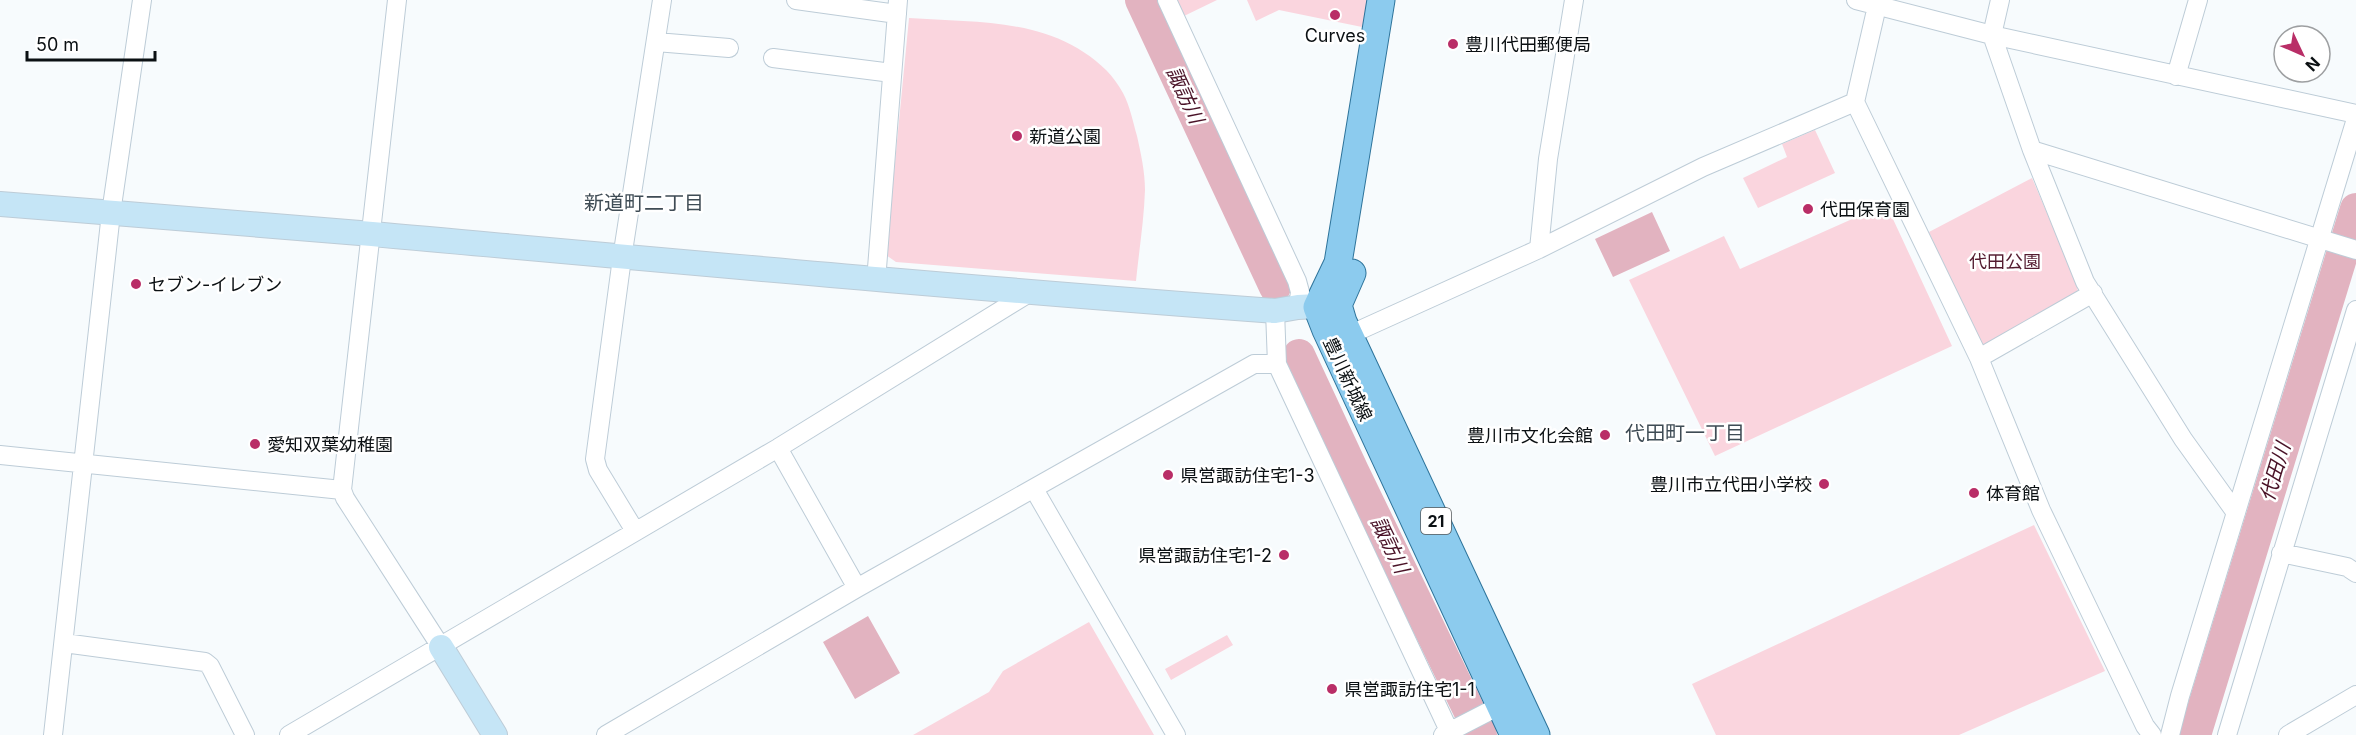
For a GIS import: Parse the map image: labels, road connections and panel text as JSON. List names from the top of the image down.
{
  "streets": {
    "main road": ["豊川新城線", "21"]
  },
  "districts": ["新道町二丁目", "代田町一丁目"],
  "water": ["諏訪川", "代田川"],
  "parks": ["代田公園"],
  "places": [
    "Curves",
    "豊川代田郵便局",
    "新道公園",
    "代田保育園",
    "セブン-イレブン",
    "豊川市文化会館",
    "愛知双葉幼稚園",
    "県営諏訪住宅1-3",
    "豊川市立代田小学校",
    "体育館",
    "県営諏訪住宅1-2",
    "県営諏訪住宅1-1"
  ],
  "scale_bar": "50 m",
  "north": "bottom right"
}
